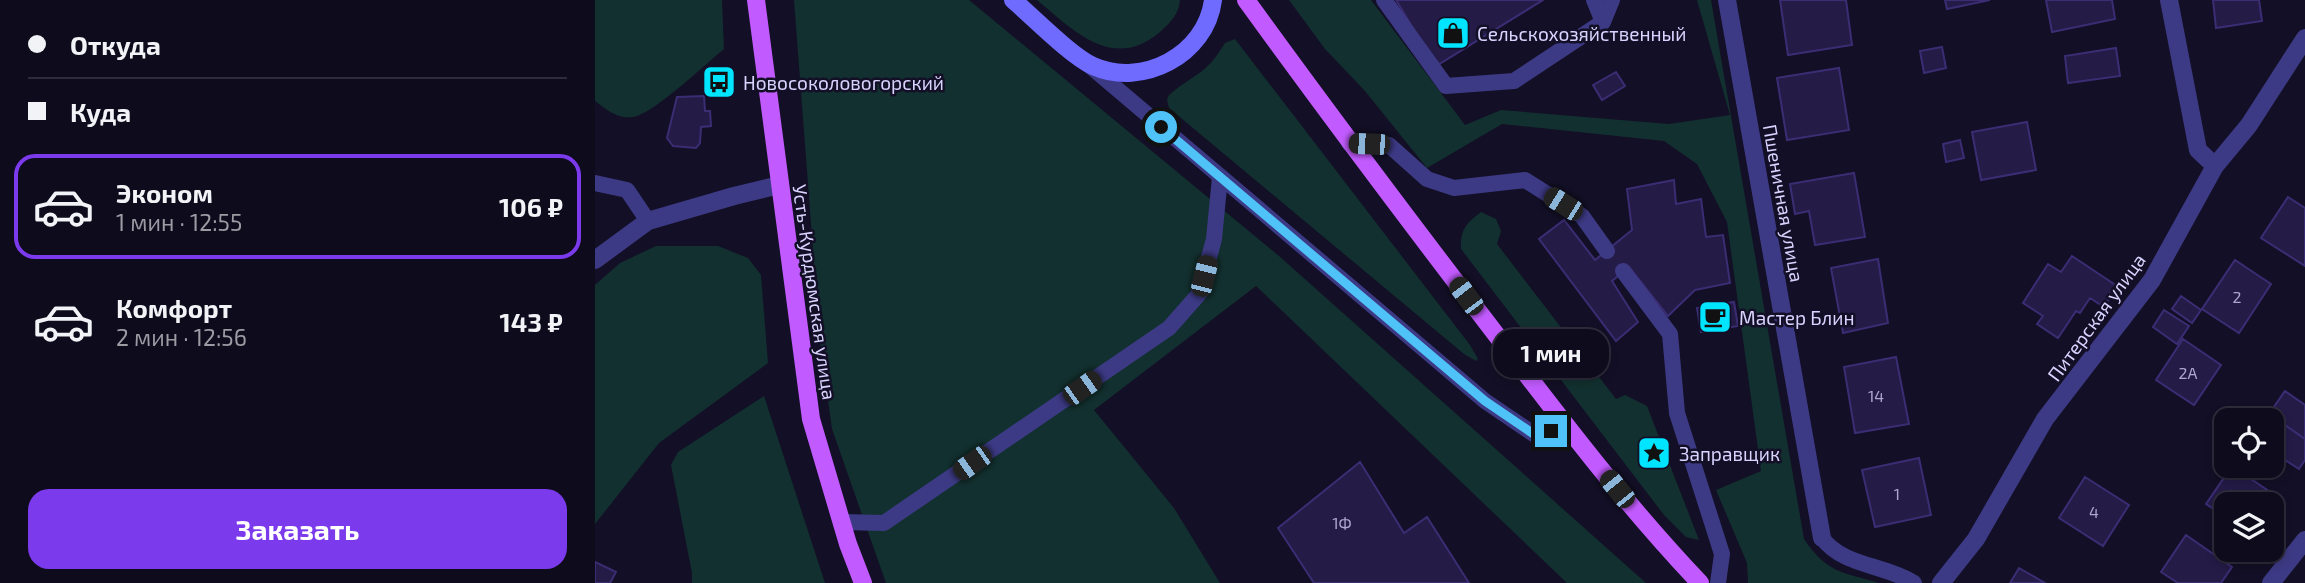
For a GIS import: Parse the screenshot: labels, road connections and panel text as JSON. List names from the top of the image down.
{
  "streets": {
    "main road": ["Усть-Курдюмская улица"],
    "street": ["Пшеничная улица", "Питерская улица"]
  },
  "places": {
    "shop": ["Сельскохозяйственный"],
    "bus stop": ["Новосоколовогорский"],
    "cafe": ["Мастер Блин"],
    "place": ["Заправщик"]
  },
  "house_numbers": [
    "2",
    "2А",
    "14",
    "1",
    "4",
    "1Ф"
  ],
  "page": {
    "banner": ["Откуда", "Куда"],
    "list": [
      {
        "name": "Эконом",
        "note": "1 мин · 12:55",
        "value": "106 ₽"
      },
      {
        "name": "Комфорт",
        "note": "2 мин · 12:56",
        "value": "143 ₽"
      }
    ],
    "bubble": "1 мин",
    "buttons": "Заказать"
  }
}
